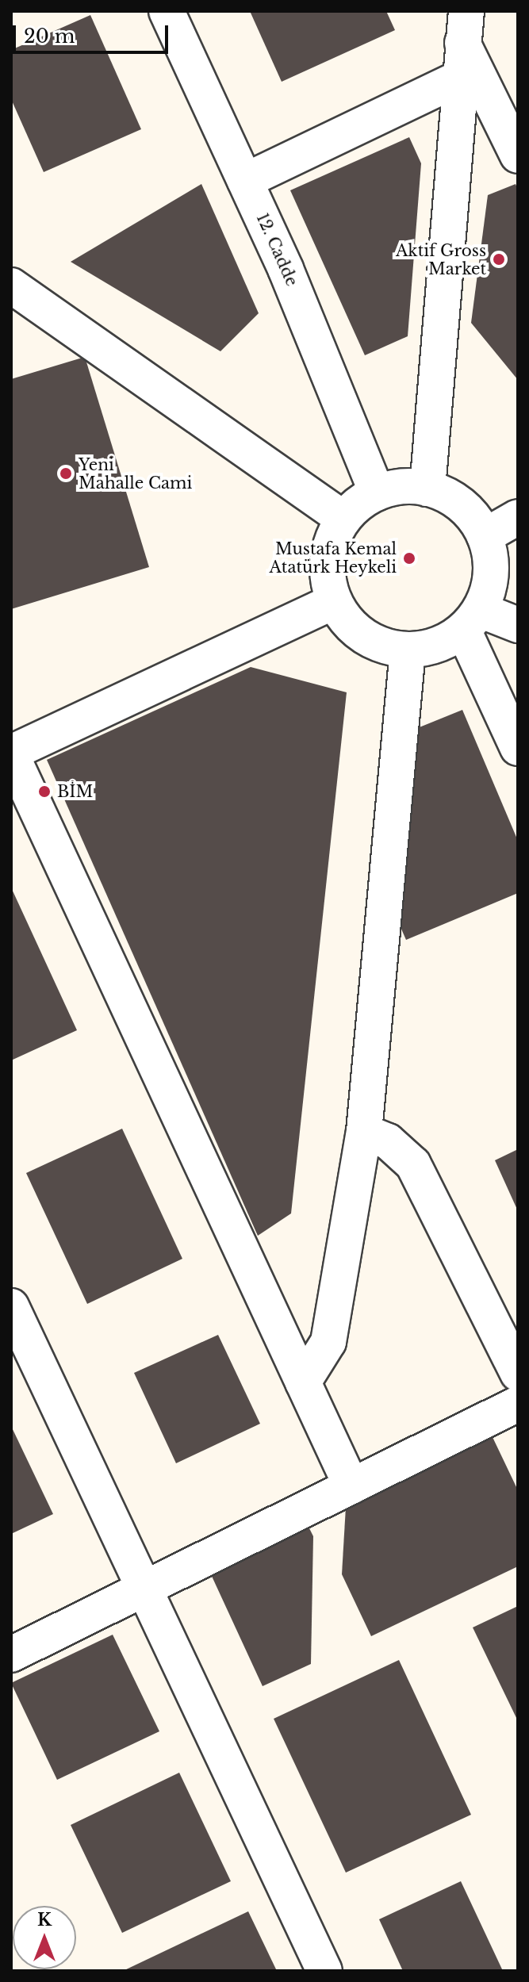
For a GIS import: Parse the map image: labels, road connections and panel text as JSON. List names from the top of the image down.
{
  "streets": {
    "street": ["12. Cadde"]
  },
  "places": [
    "Aktif Gross Market",
    "Yeni Mahalle Cami",
    "Mustafa Kemal Atatürk Heykeli",
    "BİM"
  ],
  "scale_bar": "20 m",
  "north": "top"
}
